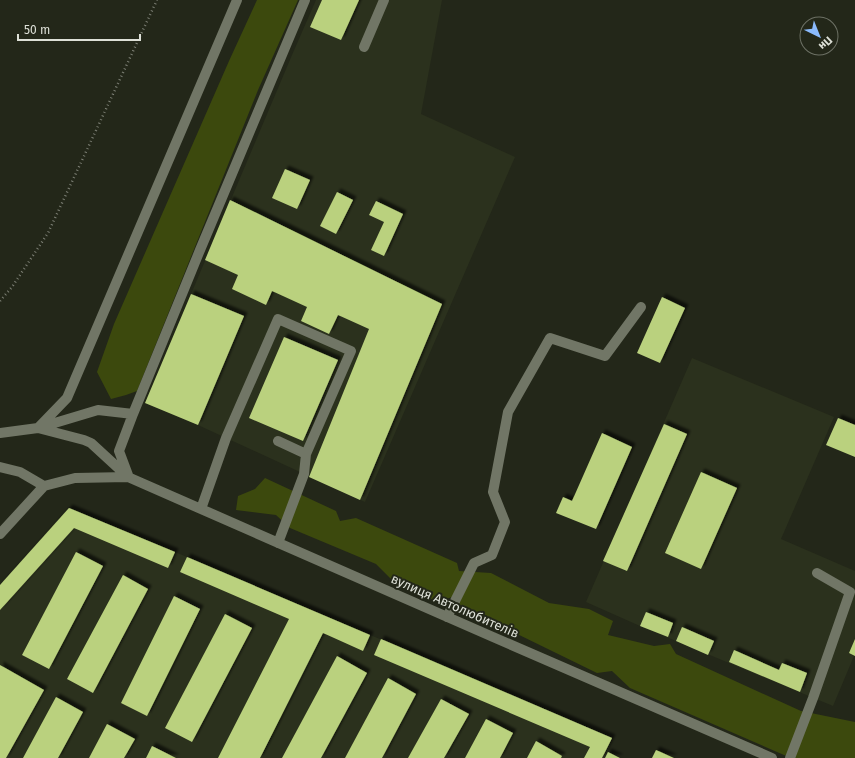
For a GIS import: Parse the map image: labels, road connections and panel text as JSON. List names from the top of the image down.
{
  "streets": {
    "street": ["вулиця Автолюбителів"]
  },
  "scale_bar": "50 m",
  "north": "bottom right"
}
